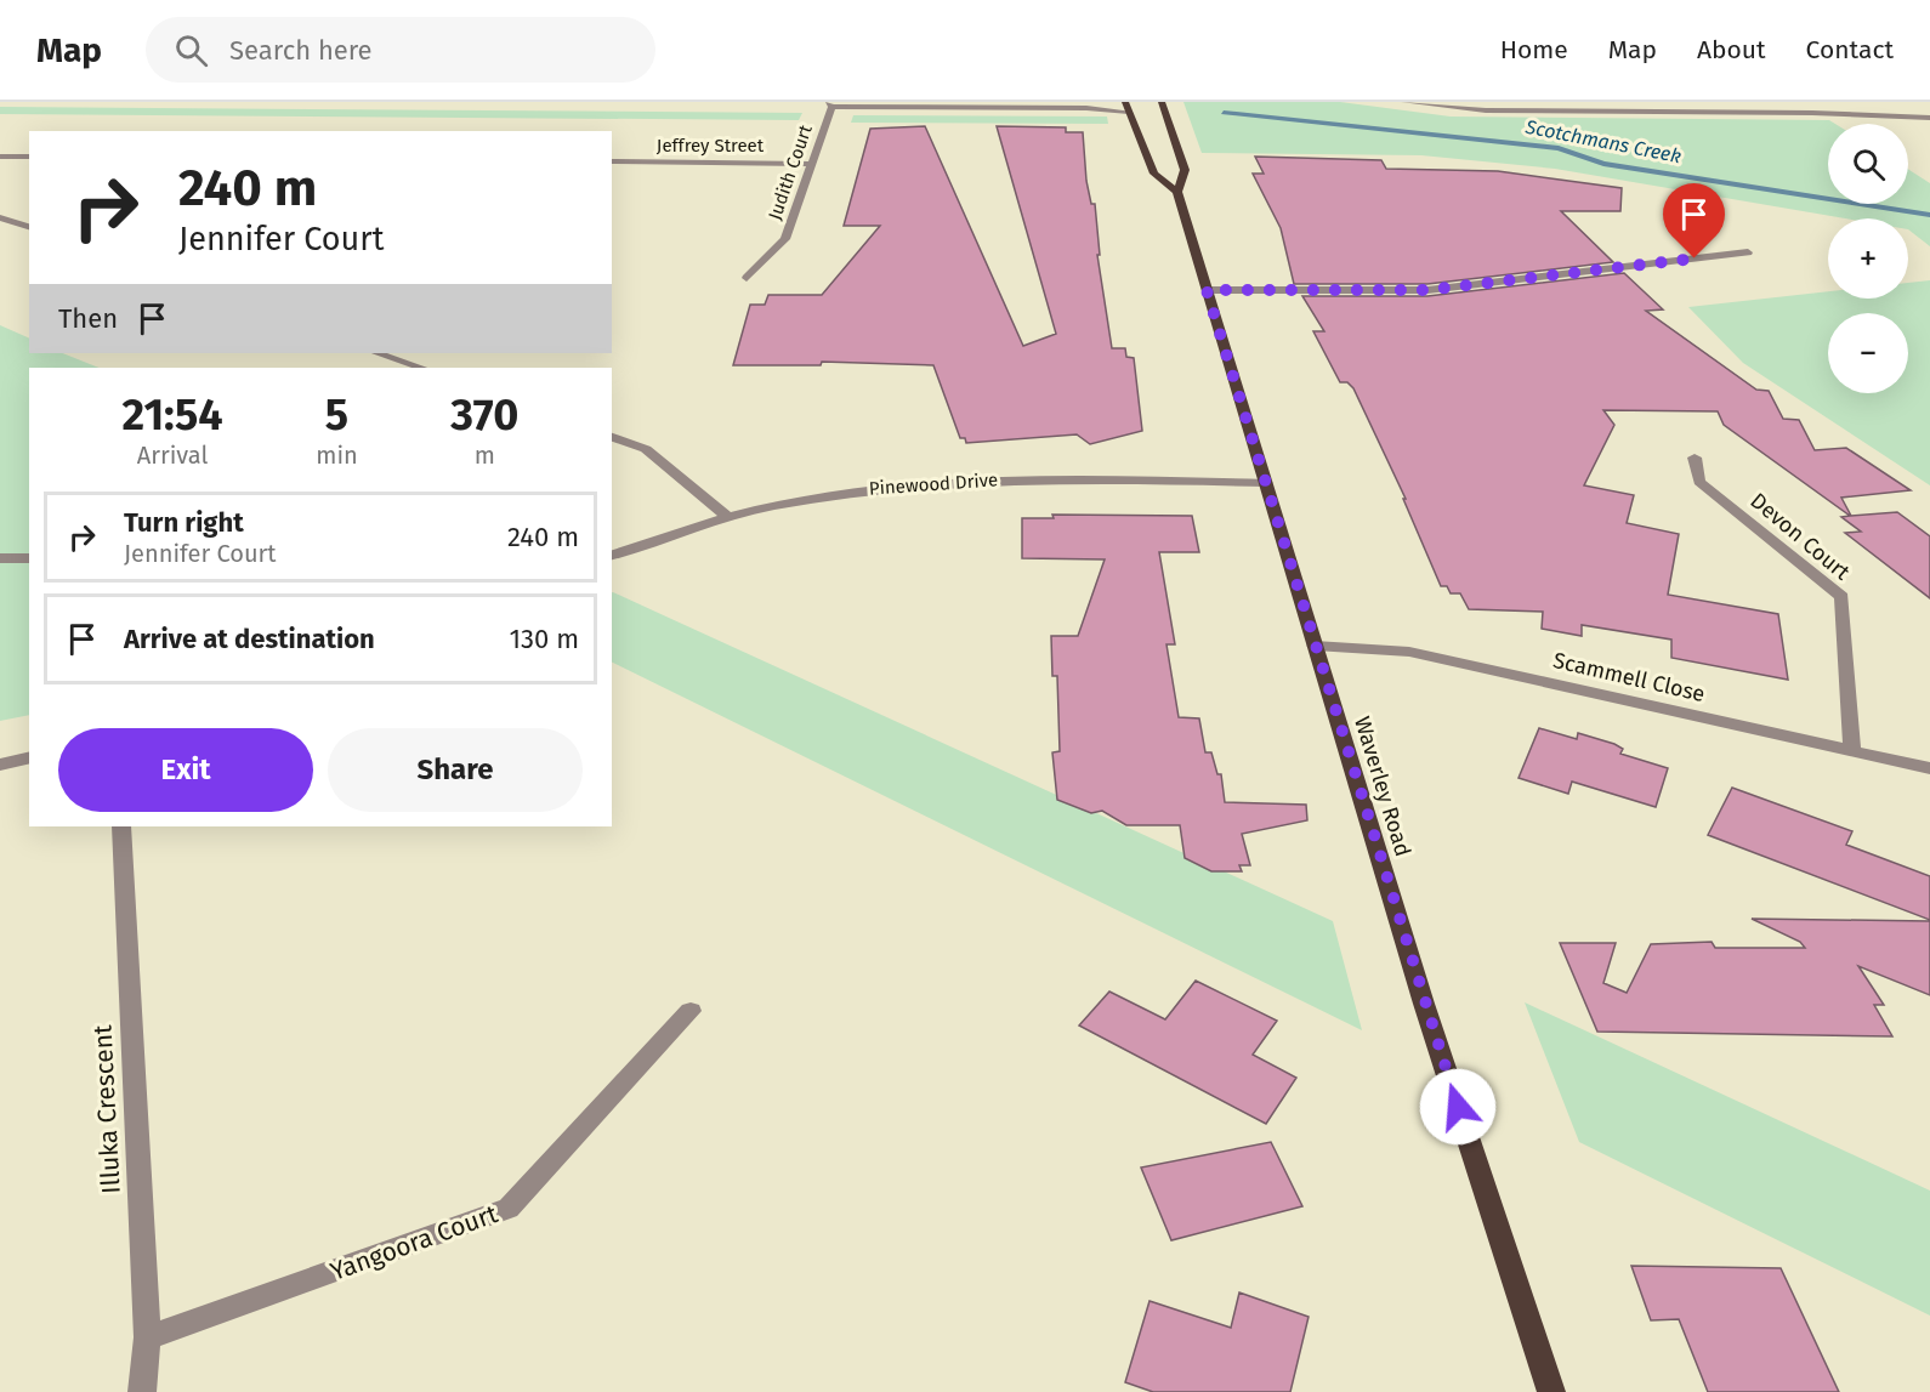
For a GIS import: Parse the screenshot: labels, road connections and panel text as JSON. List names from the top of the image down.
{
  "streets": {
    "main road": ["Waverley Road"],
    "street": [
      "Jeffrey Street",
      "Judith Court",
      "Pinewood Drive",
      "Devon Court",
      "Scammell Close",
      "Illuka Crescent",
      "Yangoora Court"
    ]
  },
  "crossings": [
    ["Jeffrey Street", "Judith Court"],
    ["Pinewood Drive", "Waverley Road"],
    ["Devon Court", "Scammell Close"],
    ["Scammell Close", "Waverley Road"],
    ["Illuka Crescent", "Yangoora Court"]
  ],
  "water": ["Scotchmans Creek"],
  "page": {
    "header": "Map",
    "search": "Search here",
    "nav": [
      "Home",
      "Map",
      "About",
      "Contact"
    ],
    "map_buttons": ["+", "−"],
    "turn": ["240 m", "Jennifer Court"],
    "then": "Then",
    "eta": [
      "21:54",
      "Arrival",
      "5",
      "min",
      "370",
      "m"
    ],
    "list": [
      {
        "name": "Turn right",
        "note": "Jennifer Court",
        "value": "240 m"
      },
      {
        "name": "Arrive at destination",
        "value": "130 m"
      }
    ],
    "buttons": ["Exit", "Share"]
  }
}
